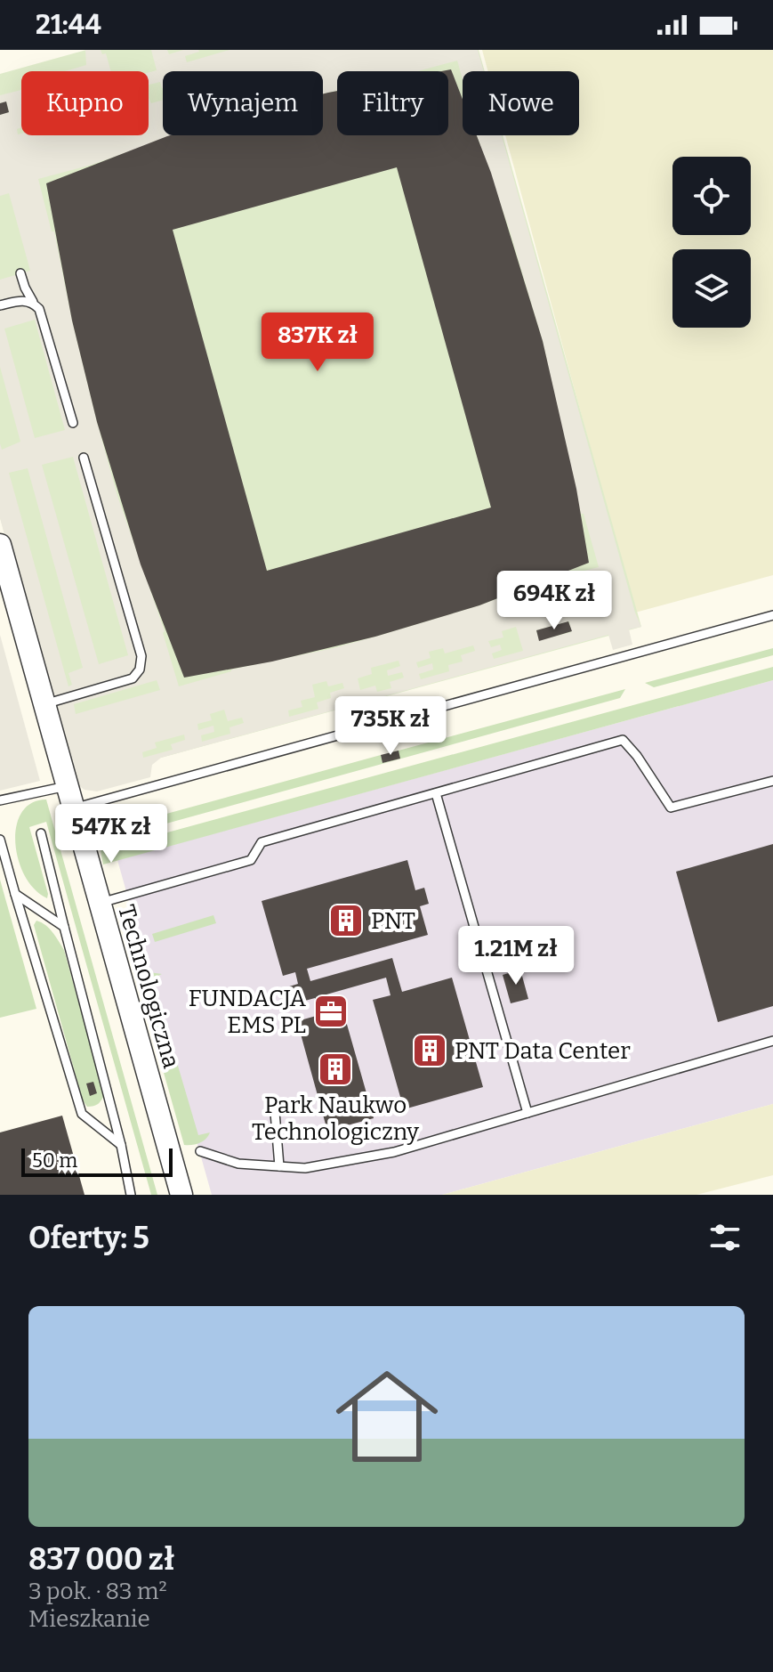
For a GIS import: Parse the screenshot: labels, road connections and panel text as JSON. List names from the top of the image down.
{
  "streets": {
    "street": ["Technologiczna"]
  },
  "places": {
    "building": ["PNT", "PNT Data Center", "Park Naukwo Technologiczny"],
    "office": ["FUNDACJA EMS PL"]
  },
  "scale_bar": "50 m",
  "page": {
    "status": "21:44",
    "chip": [
      "Kupno",
      "Wynajem",
      "Filtry",
      "Nowe"
    ],
    "price": [
      "837K zł",
      "694K zł",
      "735K zł",
      "547K zł",
      "1.21M zł"
    ],
    "scale": "50 m",
    "heading": "Oferty: 5",
    "list": [
      {
        "name": "837 000 zł",
        "note": "3 pok. · 83 m² · Mieszkanie"
      }
    ]
  }
}
